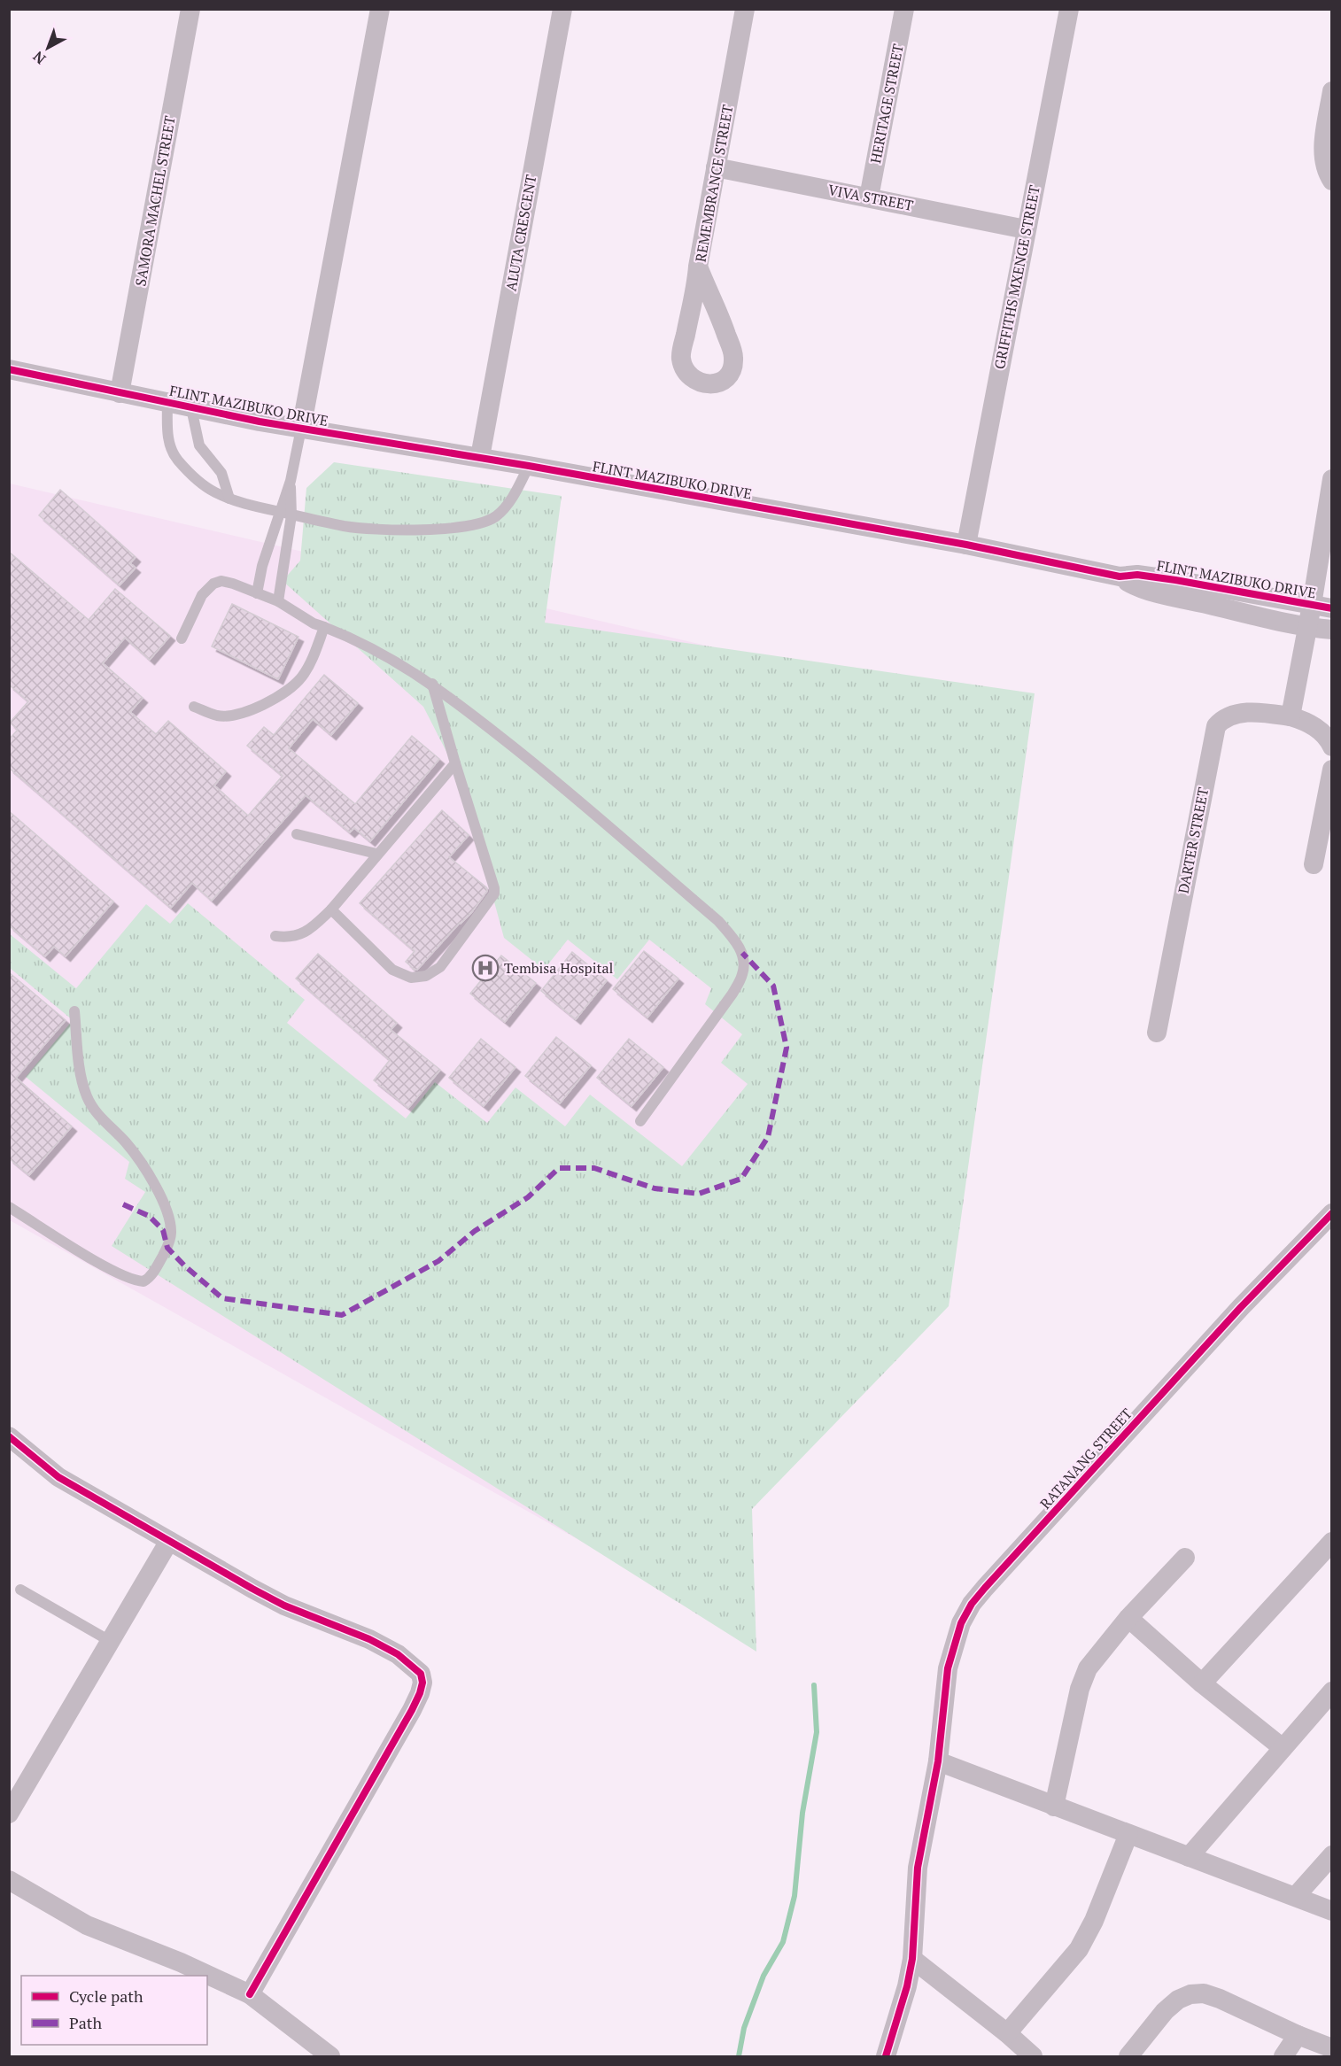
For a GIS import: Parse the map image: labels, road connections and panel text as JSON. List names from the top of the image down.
{
  "streets": {
    "street": [
      "HERITAGE STREET",
      "REMEMBRANCE STREET",
      "VIVA STREET",
      "SAMORA MACHEL STREET",
      "ALUTA CRESCENT",
      "GRIFFITHS MXENGE STREET",
      "FLINT MAZIBUKO DRIVE",
      "DARTER STREET",
      "RATANANG STREET"
    ]
  },
  "crossings": [
    ["HERITAGE STREET", "VIVA STREET"],
    ["REMEMBRANCE STREET", "VIVA STREET"],
    ["VIVA STREET", "GRIFFITHS MXENGE STREET"],
    ["SAMORA MACHEL STREET", "FLINT MAZIBUKO DRIVE"],
    ["ALUTA CRESCENT", "FLINT MAZIBUKO DRIVE"],
    ["GRIFFITHS MXENGE STREET", "FLINT MAZIBUKO DRIVE"]
  ],
  "places": {
    "hospital": ["Tembisa Hospital"]
  },
  "legend": ["Cycle path", "Path"],
  "north": "bottom left"
}
